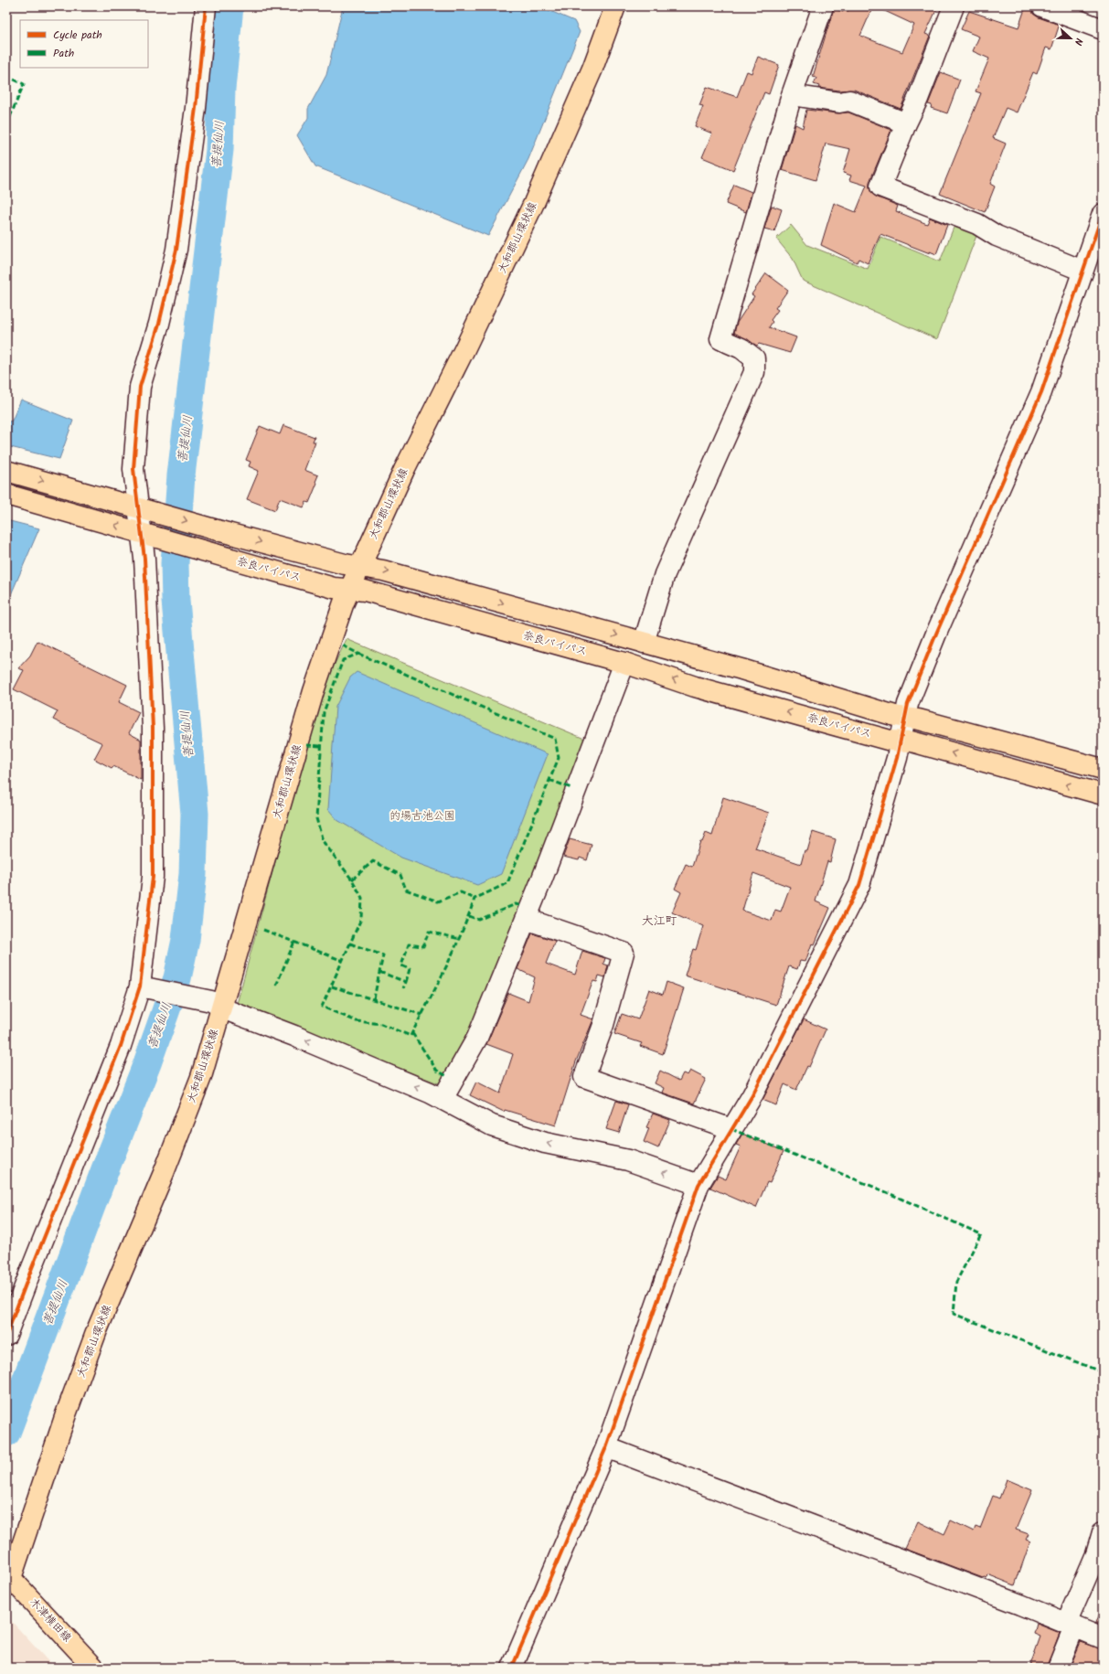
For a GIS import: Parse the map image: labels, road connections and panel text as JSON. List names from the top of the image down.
{
  "streets": {
    "main road": ["大和郡山環状線", "奈良バイパス", "木津横田線"]
  },
  "crossings": [
    ["大和郡山環状線", "奈良バイパス"],
    ["大和郡山環状線", "木津横田線"]
  ],
  "districts": ["大江町"],
  "water": ["菩提仙川"],
  "parks": ["的場古池公園"],
  "legend": ["Cycle path", "Path"],
  "north": "right"
}
